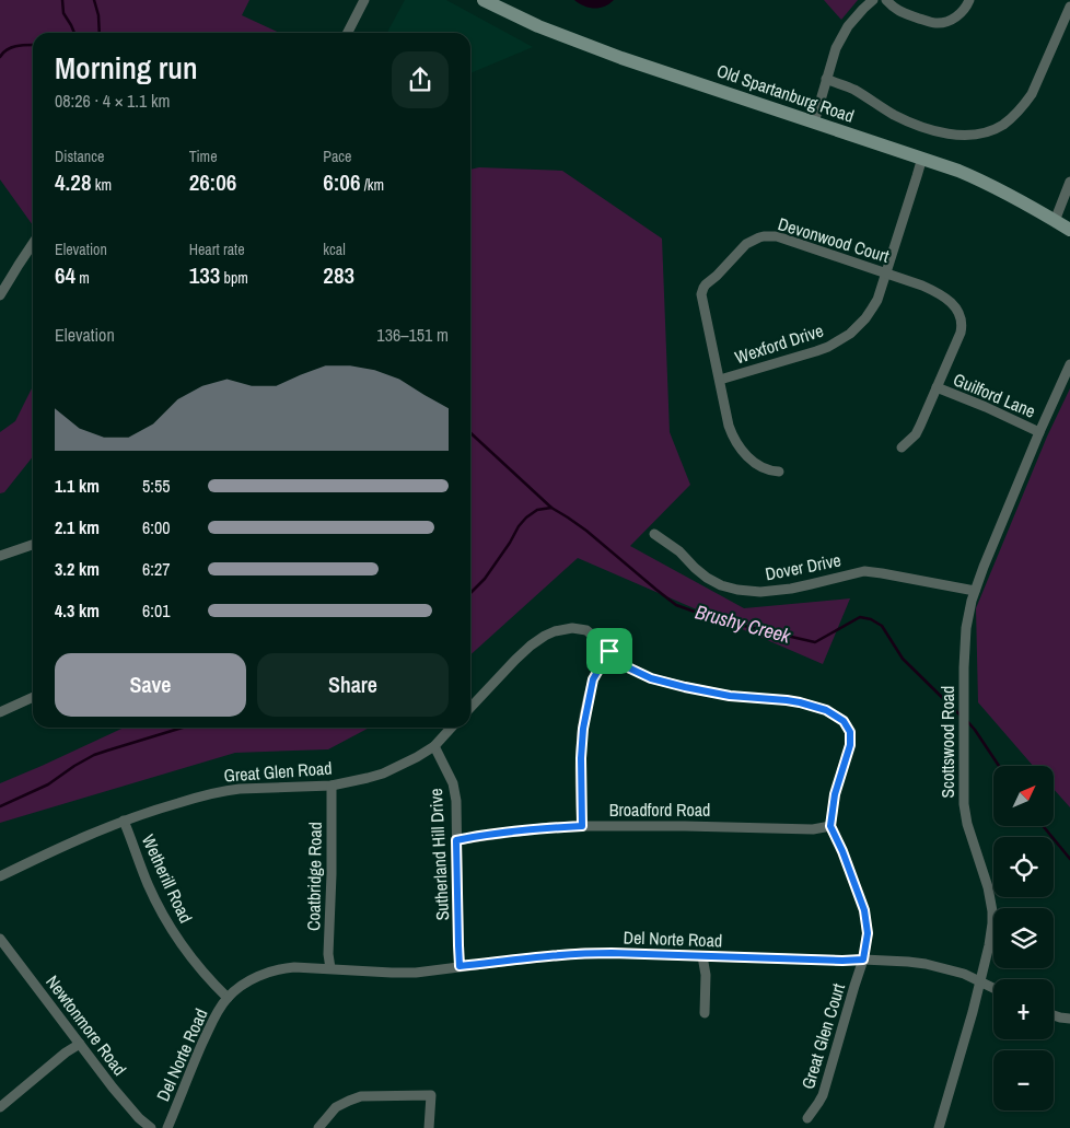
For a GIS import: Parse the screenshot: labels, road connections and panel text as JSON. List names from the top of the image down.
{
  "streets": {
    "main road": ["Old Spartanburg Road"],
    "street": [
      "Devonwood Court",
      "Wexford Drive",
      "Guilford Lane",
      "Dover Drive",
      "Scottswood Road",
      "Great Glen Road",
      "Broadford Road",
      "Sutherland Hill Drive",
      "Coatbridge Road",
      "Wetherill Road",
      "Del Norte Road",
      "Newtonmore Road",
      "Great Glen Court"
    ]
  },
  "crossings": [
    ["Old Spartanburg Road", "Wexford Drive"],
    ["Devonwood Court", "Wexford Drive"],
    ["Devonwood Court", "Guilford Lane"],
    ["Guilford Lane", "Scottswood Road"],
    ["Dover Drive", "Scottswood Road"],
    ["Scottswood Road", "Del Norte Road"],
    ["Great Glen Road", "Sutherland Hill Drive"],
    ["Great Glen Road", "Coatbridge Road"],
    ["Great Glen Road", "Wetherill Road"],
    ["Broadford Road", "Sutherland Hill Drive"],
    ["Sutherland Hill Drive", "Del Norte Road"],
    ["Coatbridge Road", "Del Norte Road"],
    ["Wetherill Road", "Del Norte Road"],
    ["Del Norte Road", "Great Glen Court"]
  ],
  "water": ["Brushy Creek"],
  "north": "top right",
  "page": {
    "heading": ["Morning run", "08:26 · 4 × 1.1 km"],
    "stats": [
      ["Distance", "4.28 km"],
      ["Time", "26:06"],
      ["Pace", "6:06 /km"],
      ["Elevation", "64 m"],
      ["Heart rate", "133 bpm"],
      ["kcal", "283"]
    ],
    "chart": ["Elevation", "136–151 m"],
    "list": [
      {
        "name": "1.1 km",
        "note": "5:55"
      },
      {
        "name": "2.1 km",
        "note": "6:00"
      },
      {
        "name": "3.2 km",
        "note": "6:27"
      },
      {
        "name": "4.3 km",
        "note": "6:01"
      }
    ],
    "buttons": ["Save", "Share"],
    "map_buttons": ["+", "−"]
  }
}
